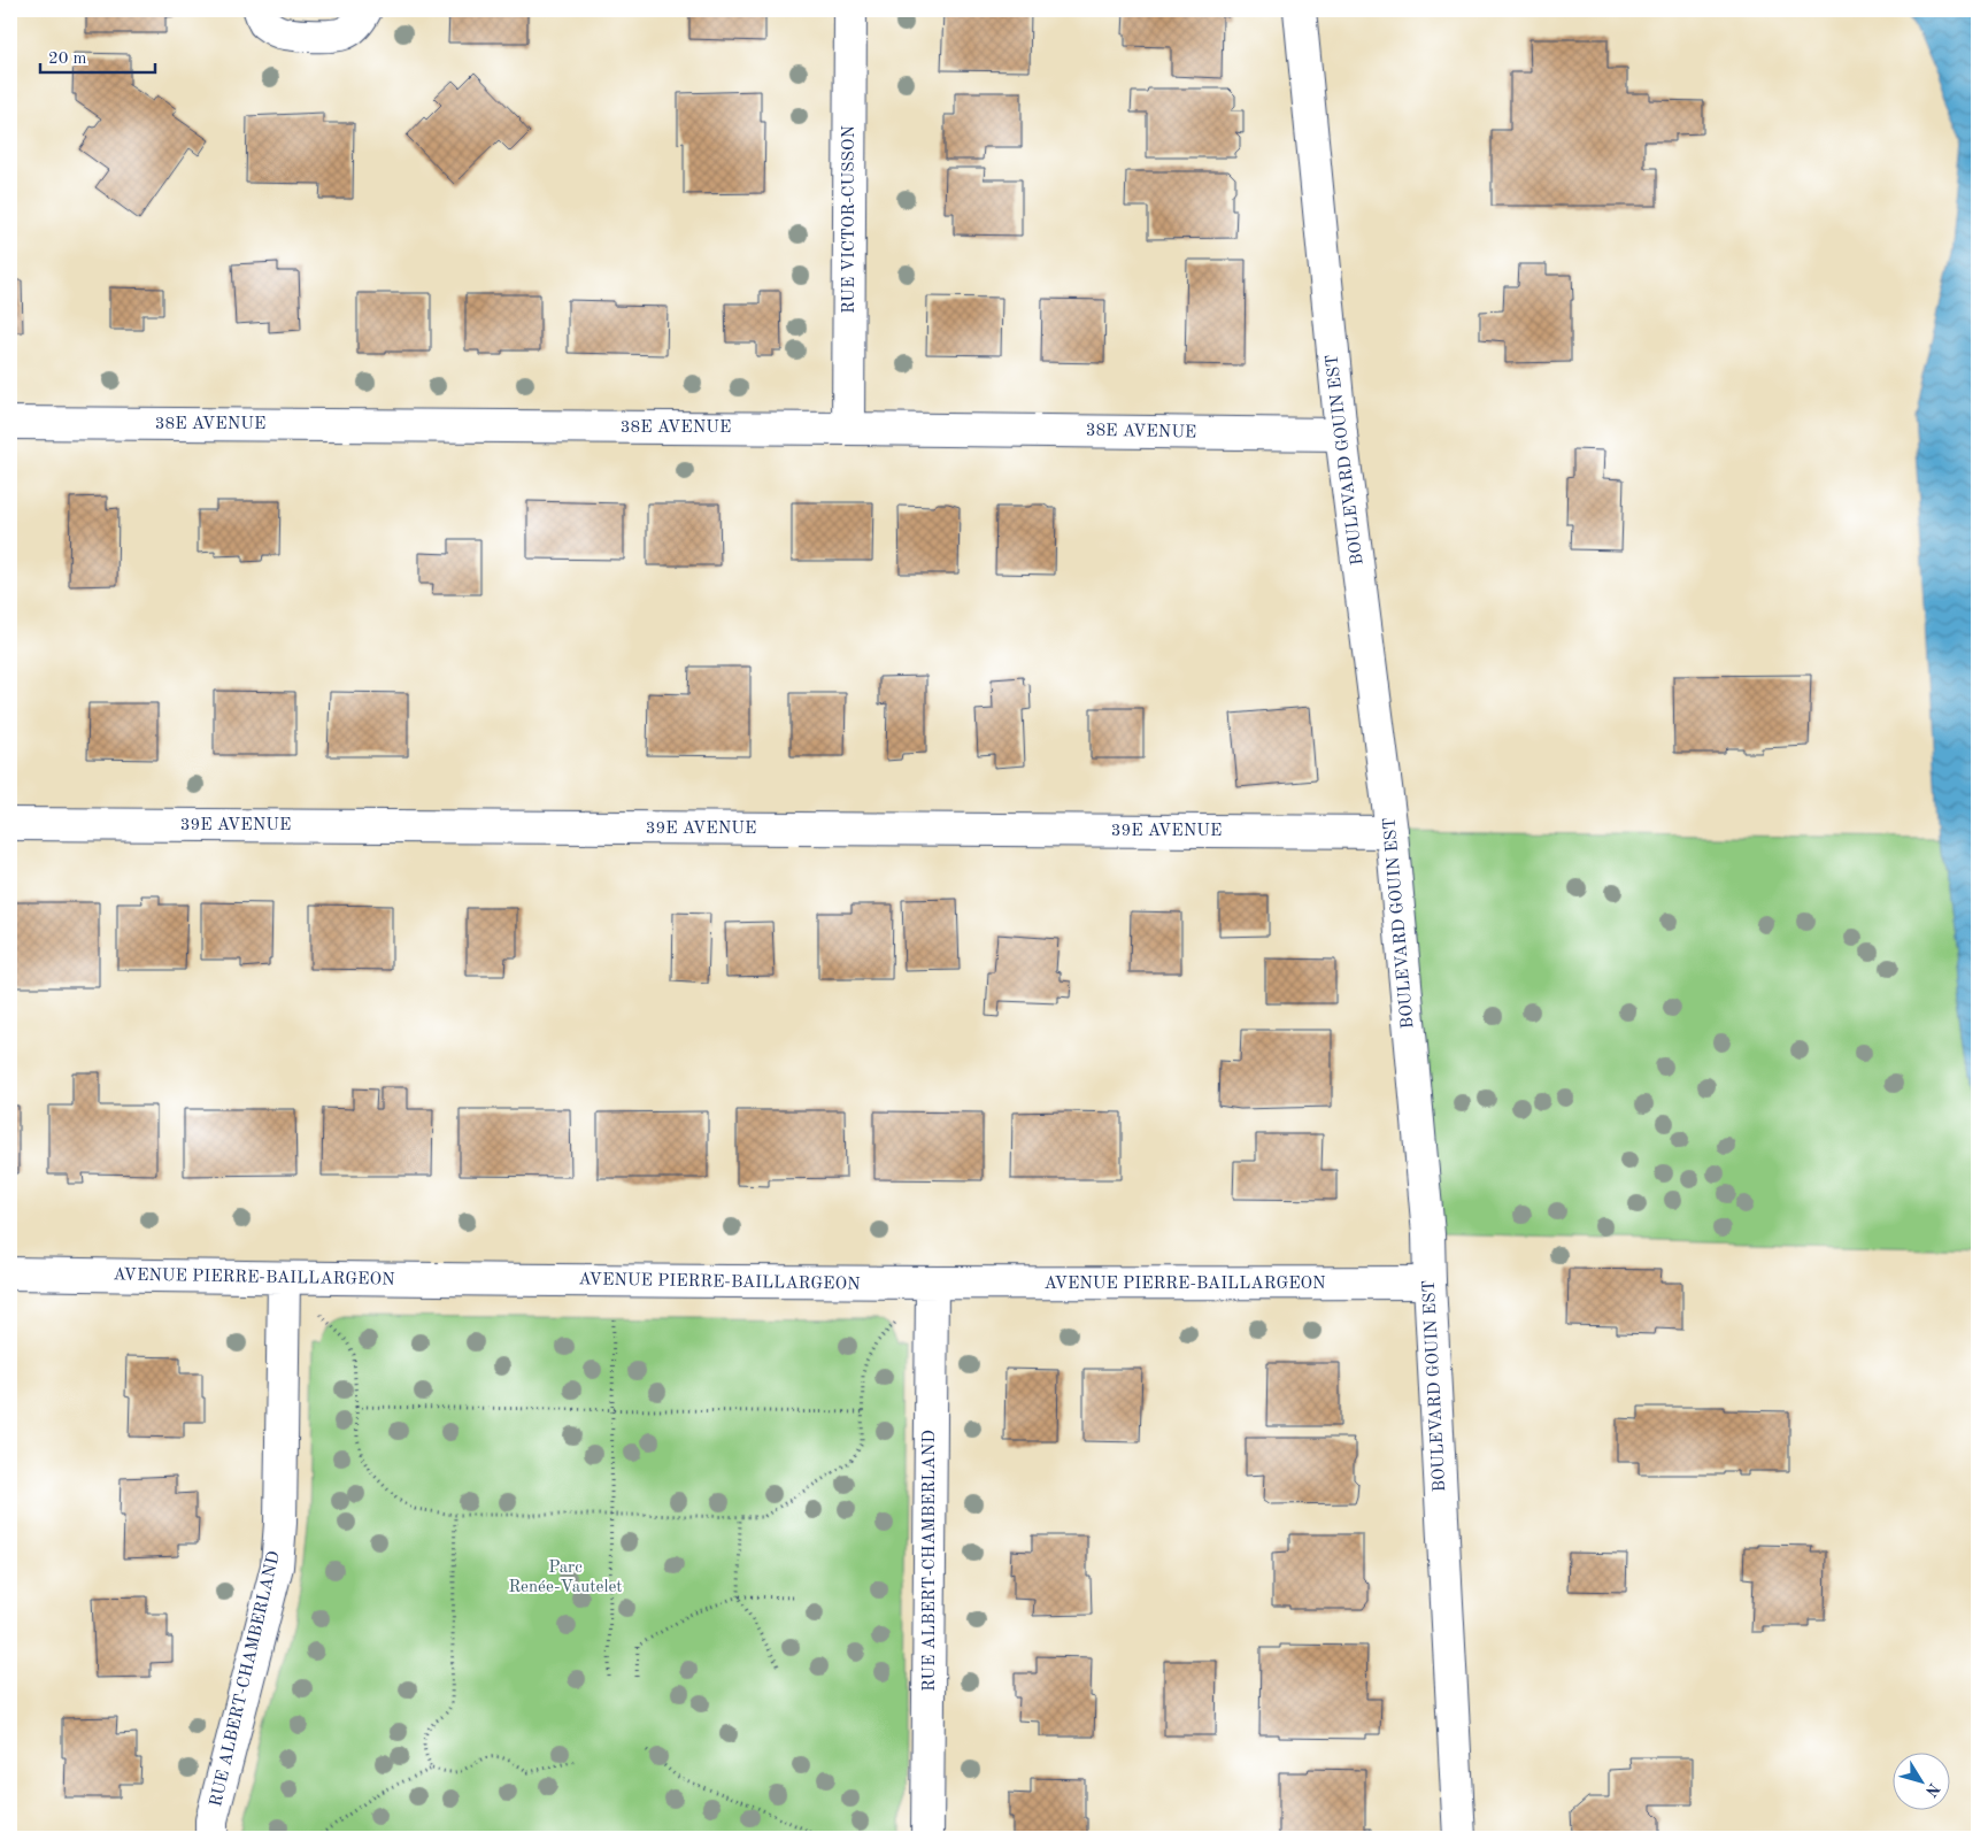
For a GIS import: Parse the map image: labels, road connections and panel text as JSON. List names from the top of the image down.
{
  "streets": {
    "street": [
      "RUE VICTOR-CUSSON",
      "38E AVENUE",
      "BOULEVARD GOUIN EST",
      "39E AVENUE",
      "AVENUE PIERRE-BAILLARGEON",
      "RUE ALBERT-CHAMBERLAND"
    ]
  },
  "crossings": [
    ["RUE VICTOR-CUSSON", "38E AVENUE"],
    ["38E AVENUE", "BOULEVARD GOUIN EST"],
    ["BOULEVARD GOUIN EST", "39E AVENUE"],
    ["BOULEVARD GOUIN EST", "AVENUE PIERRE-BAILLARGEON"],
    ["AVENUE PIERRE-BAILLARGEON", "RUE ALBERT-CHAMBERLAND"]
  ],
  "parks": ["Parc Renée-Vautelet"],
  "scale_bar": "20 m",
  "north": "bottom right"
}
